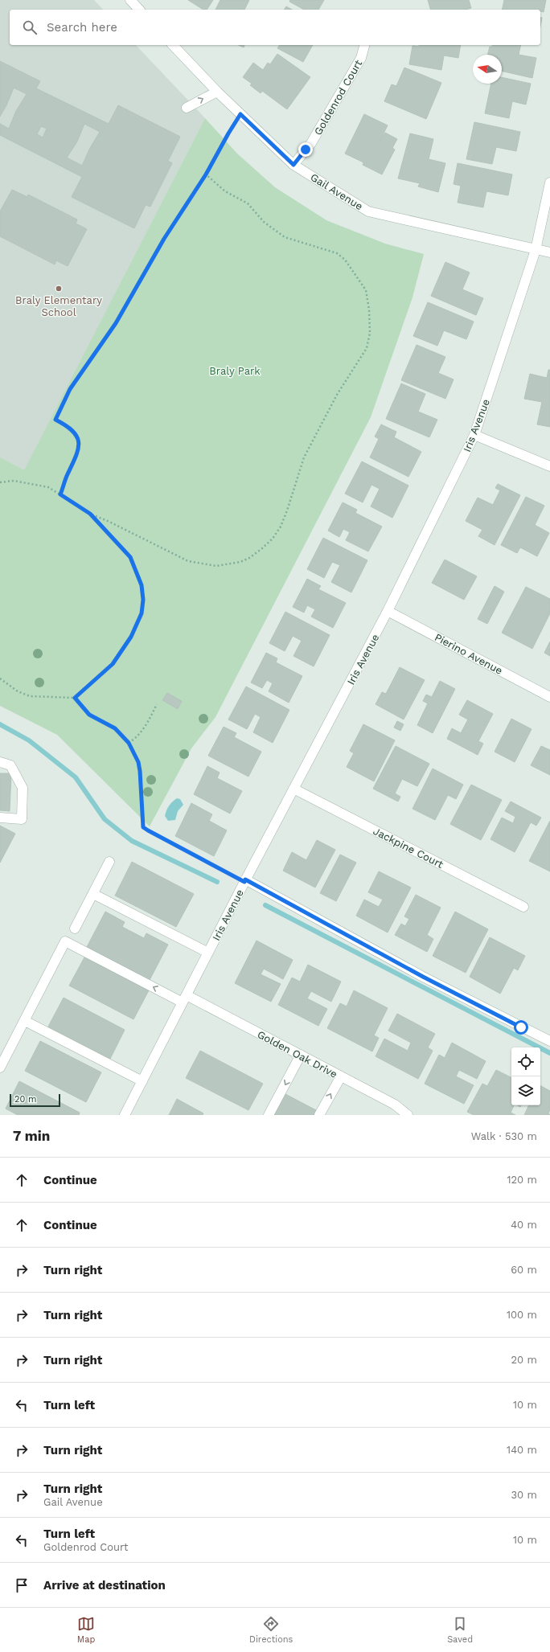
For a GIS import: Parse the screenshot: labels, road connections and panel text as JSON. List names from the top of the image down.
{
  "streets": {
    "street": [
      "Goldenrod Court",
      "Gail Avenue",
      "Iris Avenue",
      "Pierino Avenue",
      "Jackpine Court",
      "Golden Oak Drive"
    ]
  },
  "crossings": [
    ["Goldenrod Court", "Gail Avenue"],
    ["Gail Avenue", "Iris Avenue"],
    ["Iris Avenue", "Pierino Avenue"],
    ["Iris Avenue", "Jackpine Court"],
    ["Iris Avenue", "Golden Oak Drive"]
  ],
  "parks": ["Braly Park"],
  "places": ["Braly Elementary School"],
  "scale_bar": "20 m",
  "north": "left",
  "page": {
    "search": "Search here",
    "scale": "20 m",
    "heading": ["7 min", "Walk · 530 m"],
    "list": [
      ["Continue", "120 m"],
      ["Continue", "40 m"],
      ["Turn right", "60 m"],
      ["Turn right", "100 m"],
      ["Turn right", "20 m"],
      ["Turn left", "10 m"],
      ["Turn right", "140 m"],
      ["Turn right", "Gail Avenue", "30 m"],
      ["Turn left", "Goldenrod Court", "10 m"],
      "Arrive at destination"
    ],
    "nav": ["Map", "Directions", "Saved"]
  }
}
